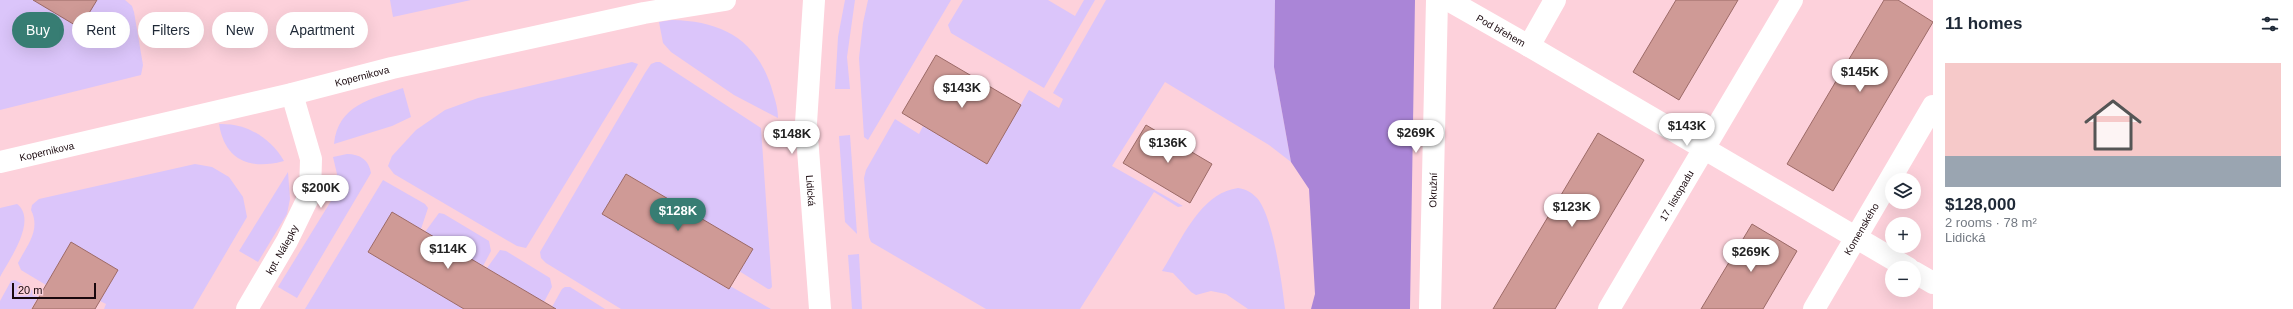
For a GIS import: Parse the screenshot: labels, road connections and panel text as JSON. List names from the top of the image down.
{
  "streets": {
    "street": [
      "Pod břehem",
      "Kopernikova",
      "Lidická",
      "Okružní",
      "17. listopadu",
      "Komenského",
      "kpt. Nálepky"
    ]
  },
  "crossings": [
    ["Kopernikova", "kpt. Nálepky"]
  ],
  "scale_bar": "20 m",
  "page": {
    "heading": "11 homes",
    "chip": [
      "Buy",
      "Rent",
      "Filters",
      "New",
      "Apartment"
    ],
    "list": [
      {
        "name": "$128,000",
        "note": "2 rooms · 78 m² · Lidická"
      }
    ],
    "price": [
      "$145K",
      "$143K",
      "$143K",
      "$269K",
      "$148K",
      "$136K",
      "$200K",
      "$123K",
      "$128K",
      "$114K",
      "$269K"
    ],
    "map_buttons": ["+", "−"],
    "scale": "20 m"
  }
}
